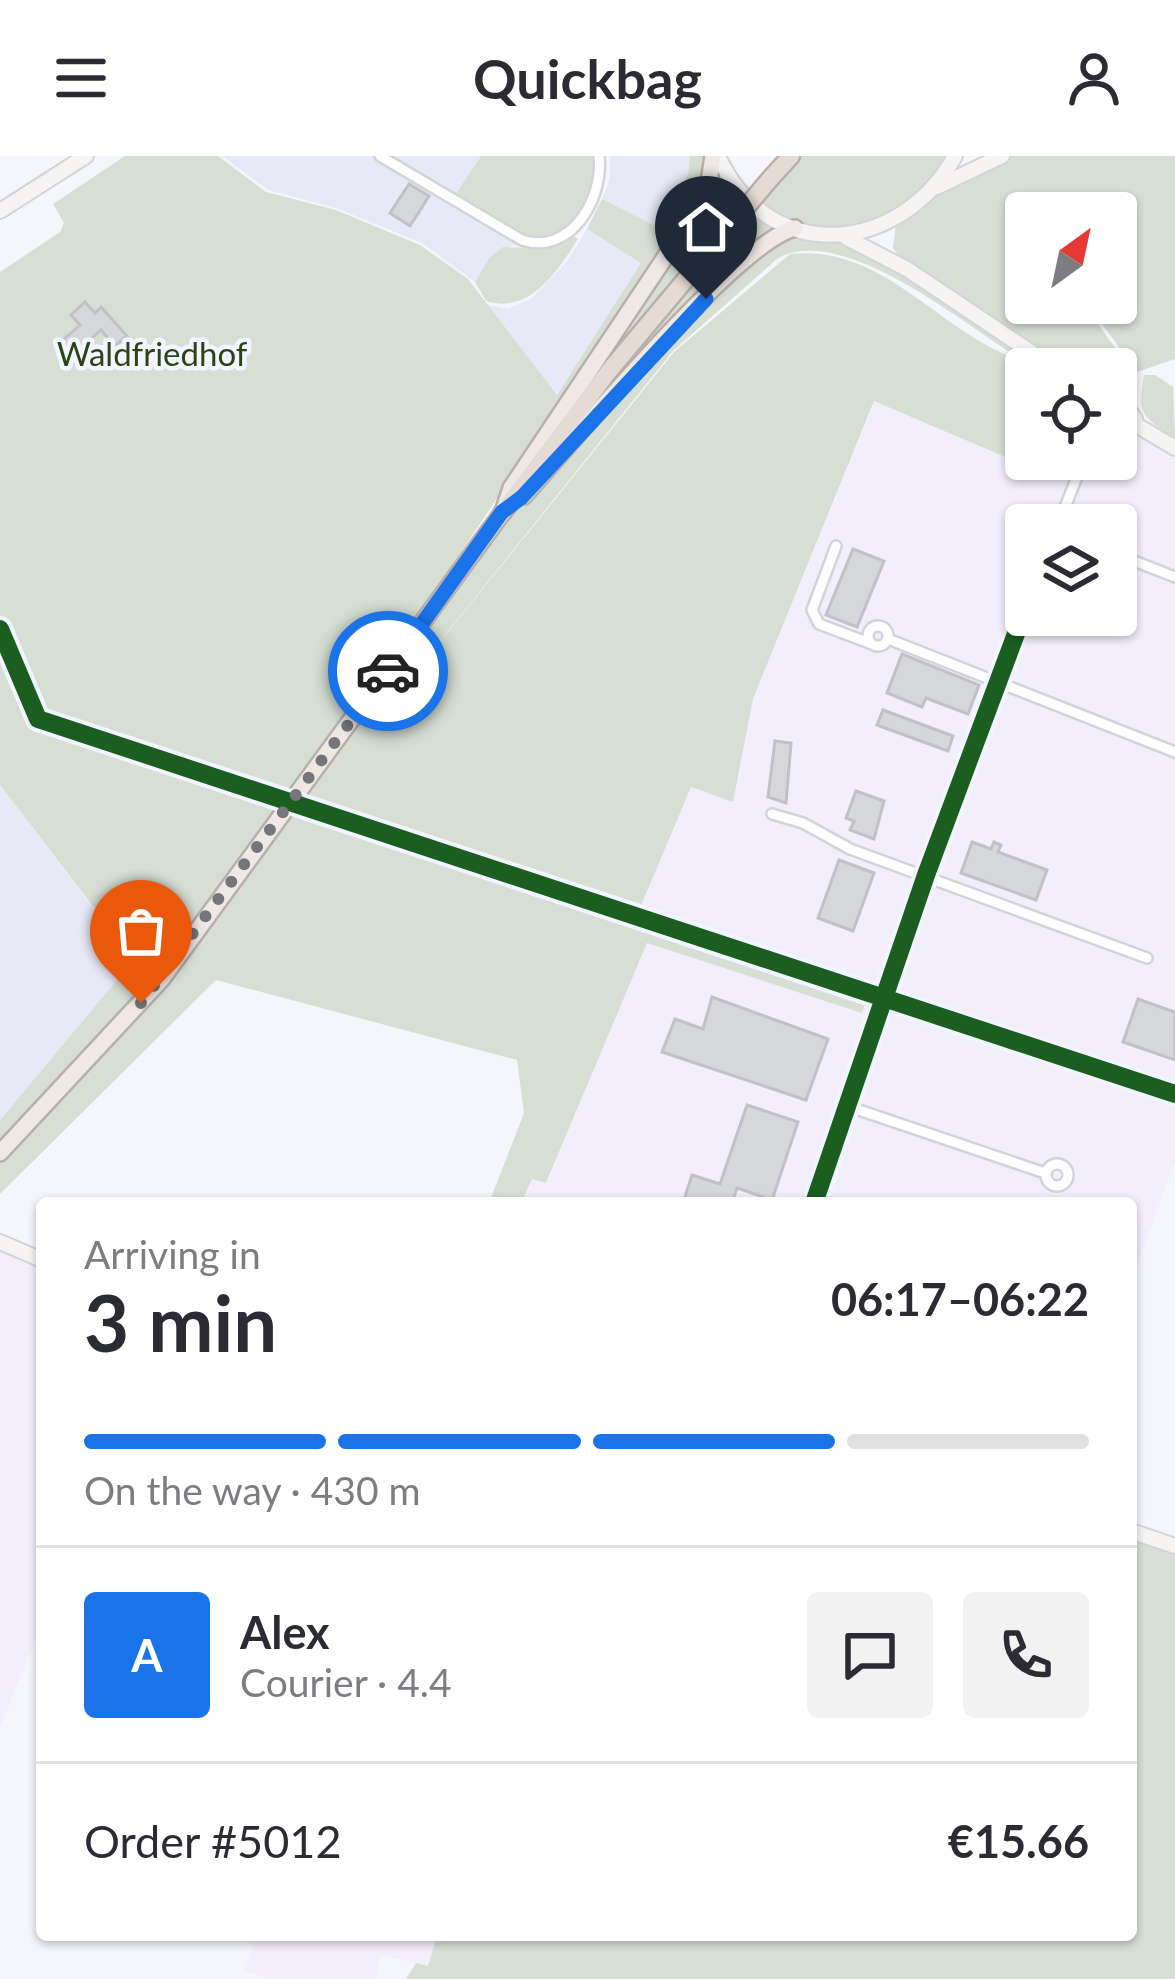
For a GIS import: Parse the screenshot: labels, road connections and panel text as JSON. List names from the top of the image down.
{
  "parks": ["Waldfriedhof"],
  "north": "top right",
  "page": {
    "header": "Quickbag",
    "heading": ["3 min", "Arriving in", "06:17–06:22"],
    "panel": [
      "Alex",
      "Courier · 4.4",
      "Order #5012",
      "€15.66"
    ],
    "bar": "On the way · 430 m",
    "round": "A"
  }
}
